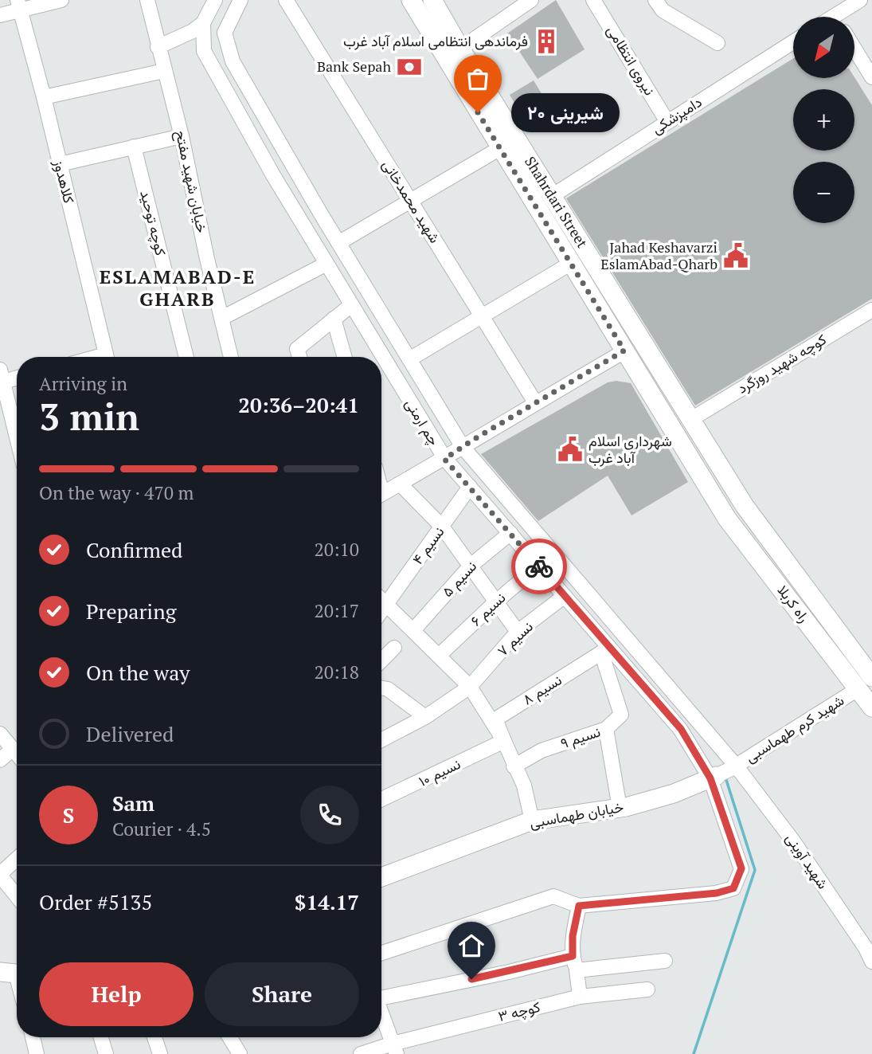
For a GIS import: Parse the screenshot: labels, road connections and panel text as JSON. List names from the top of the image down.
{
  "streets": {
    "main road": ["Shahrdari Street", "راه کربلا", "خیابان طهماسبی"],
    "street": [
      "نیروی انتظامی",
      "دامپزشکی",
      "کلاهدوز",
      "خیابان شهید مفتح",
      "شهید محمدخانی",
      "کوچه توحید",
      "کوچه شهید روزگرد",
      "چم ارمنی",
      "نسیم ۴",
      "نسیم ۵",
      "نسیم ۶",
      "نسیم ۷",
      "نسیم ۸",
      "شهید کرم طهماسبی",
      "نسیم ۹",
      "نسیم ۱۰",
      "شهید آوینی",
      "کوچه ۳"
    ]
  },
  "crossings": [
    ["نیروی انتظامی", "دامپزشکی"],
    ["دامپزشکی", "Shahrdari Street"],
    ["Shahrdari Street", "کوچه شهید روزگرد"],
    ["Shahrdari Street", "راه کربلا"],
    ["چم ارمنی", "نسیم ۴"],
    ["چم ارمنی", "نسیم ۵"],
    ["چم ارمنی", "نسیم ۶"],
    ["چم ارمنی", "نسیم ۷"],
    ["چم ارمنی", "نسیم ۸"],
    ["چم ارمنی", "شهید کرم طهماسبی"],
    ["چم ارمنی", "خیابان طهماسبی"],
    ["چم ارمنی", "شهید آوینی"],
    ["راه کربلا", "شهید کرم طهماسبی"],
    ["نسیم ۸", "نسیم ۱۰"],
    ["شهید کرم طهماسبی", "خیابان طهماسبی"],
    ["شهید کرم طهماسبی", "شهید آوینی"],
    ["نسیم ۹", "خیابان طهماسبی"],
    ["خیابان طهماسبی", "شهید آوینی"]
  ],
  "districts": ["ESLAMABAD-E GHARB"],
  "places": {
    "building": ["فرماندهی انتظامی اسلام آباد غرب"],
    "bank": ["Bank Sepah"],
    "other": ["شیرینی ۲۰"],
    "public building": ["Jahad Keshavarzi EslamAbad-Qharb", "شهرداری اسلام آباد غرب"]
  },
  "north": "bottom left",
  "page": {
    "map_buttons": ["+", "−"],
    "bubble": "شیرینی ۲۰",
    "heading": ["3 min", "Arriving in", "20:36–20:41"],
    "panel": [
      "Sam",
      "Courier · 4.5",
      "Order #5135",
      "$14.17"
    ],
    "bar": "On the way · 470 m",
    "list": [
      ["Confirmed", "20:10"],
      ["Preparing", "20:17"],
      ["On the way", "20:18"],
      "Delivered"
    ],
    "round": "S",
    "buttons": ["Help", "Share"]
  }
}
